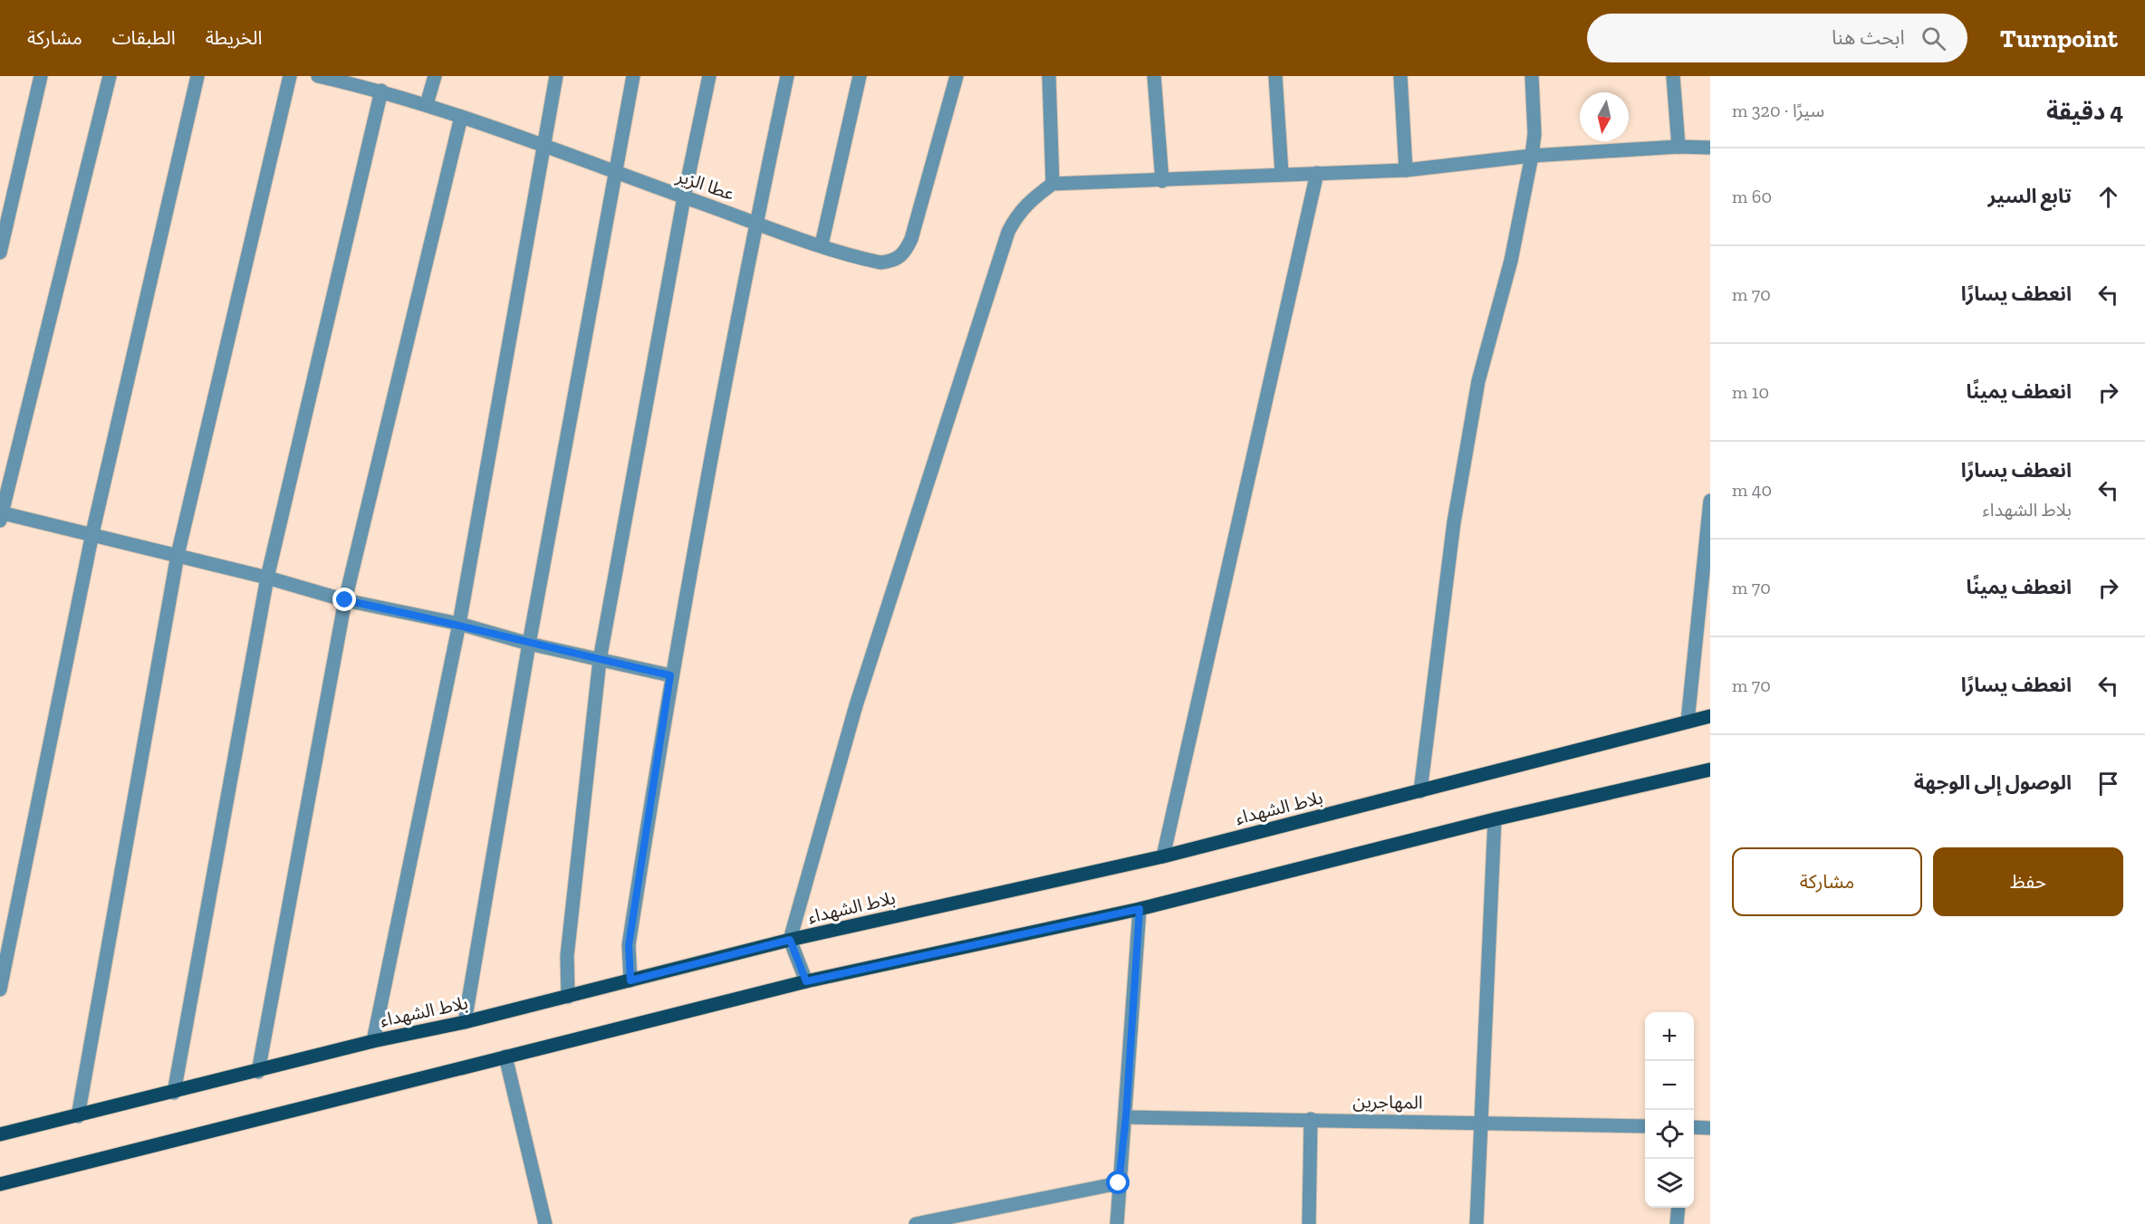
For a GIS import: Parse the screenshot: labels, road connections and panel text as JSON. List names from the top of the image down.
{
  "streets": {
    "main road": ["بلاط الشهداء"],
    "street": ["عطا الزير", "المهاجرين"]
  },
  "north": "bottom",
  "page": {
    "header": "Turnpoint",
    "search": "ابحث هنا",
    "nav": ["الخريطة", "الطبقات", "مشاركة"],
    "heading": ["4 دقيقة", "سيرًا · 320 m"],
    "list": [
      ["تابع السير", "60 m"],
      ["انعطف يسارًا", "70 m"],
      ["انعطف يمينًا", "10 m"],
      ["انعطف يسارًا", "بلاط الشهداء", "40 m"],
      ["انعطف يمينًا", "70 m"],
      ["انعطف يسارًا", "70 m"],
      "الوصول إلى الوجهة"
    ],
    "buttons": ["حفظ", "مشاركة"],
    "map_buttons": ["+", "−"]
  }
}
